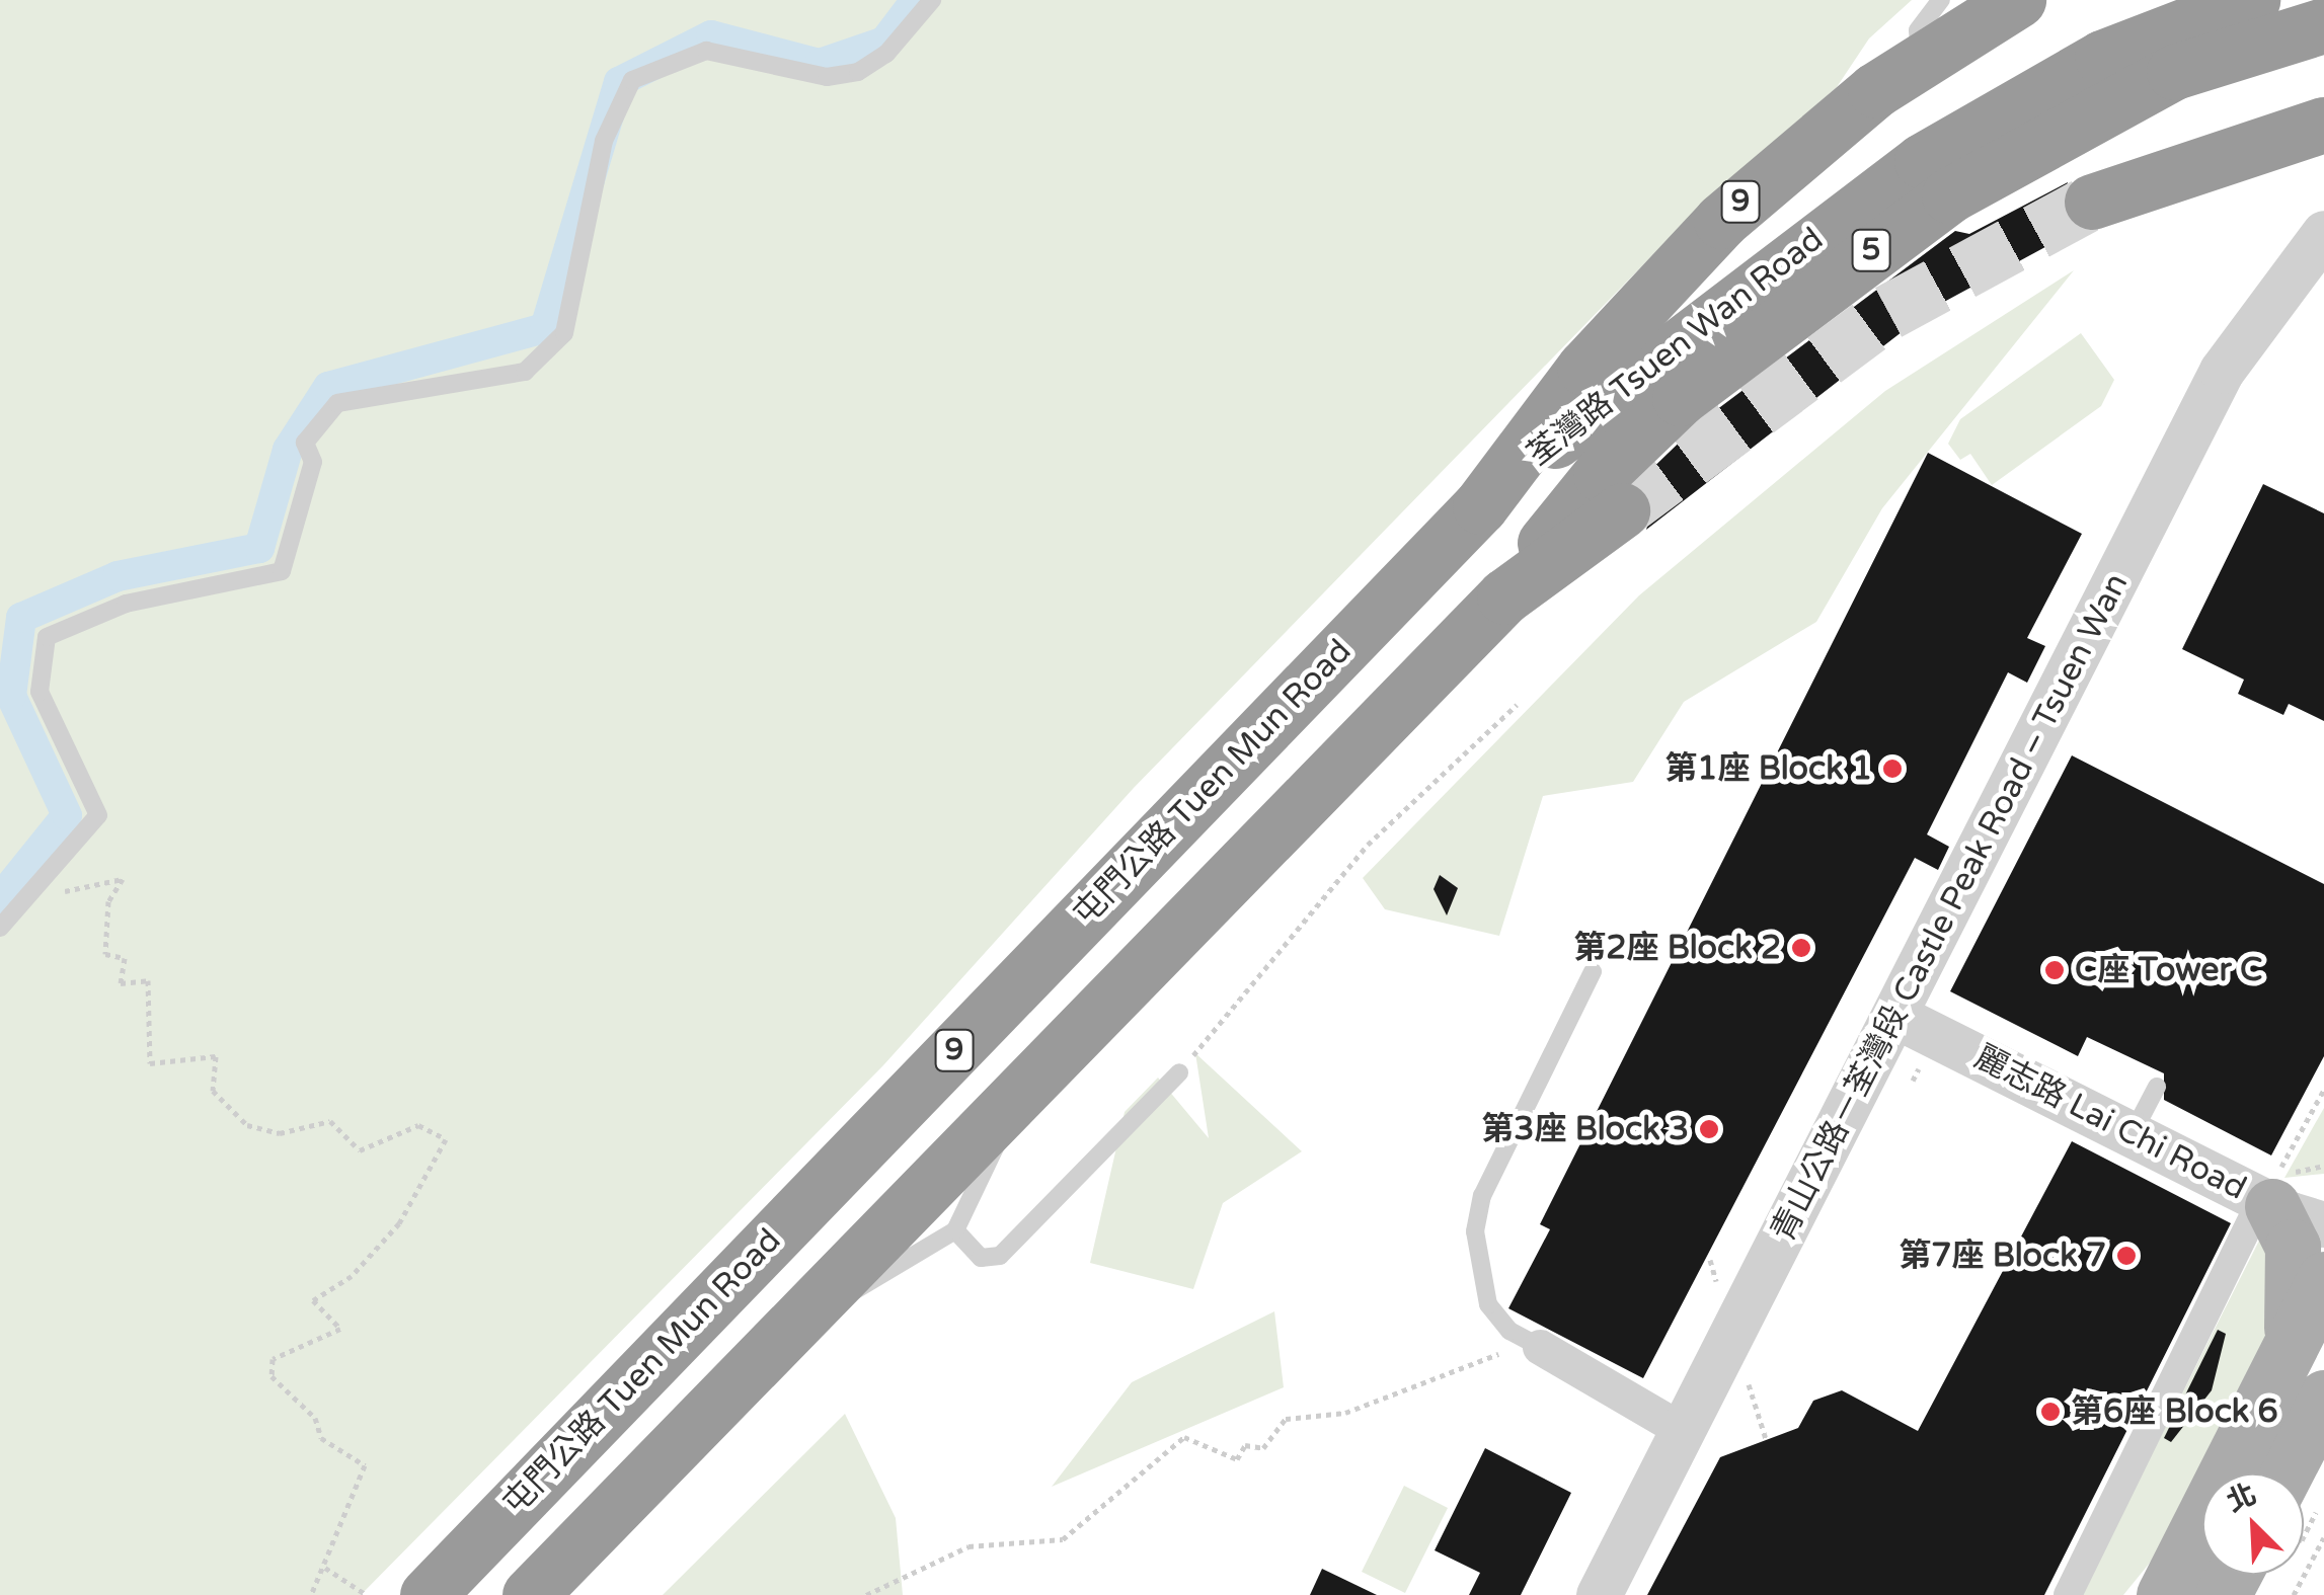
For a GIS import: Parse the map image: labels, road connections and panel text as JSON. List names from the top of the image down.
{
  "streets": {
    "highway": [
      "9",
      "5",
      "荃灣路 Tsuen Wan Road",
      "屯門公路 Tuen Mun Road"
    ],
    "street": ["青山公路－荃灣段 Castle Peak Road – Tsuen Wan", "麗志路 Lai Chi Road"]
  },
  "crossings": [
    ["9", "荃灣路 Tsuen Wan Road"],
    ["荃灣路 Tsuen Wan Road", "屯門公路 Tuen Mun Road"],
    ["青山公路－荃灣段 Castle Peak Road – Tsuen Wan", "麗志路 Lai Chi Road"]
  ],
  "places": [
    "第1座 Block 1",
    "第2座 Block 2",
    "C座 Tower C",
    "第3座 Block 3",
    "第7座 Block 7",
    "第6座 Block 6"
  ],
  "north": "top left"
}
